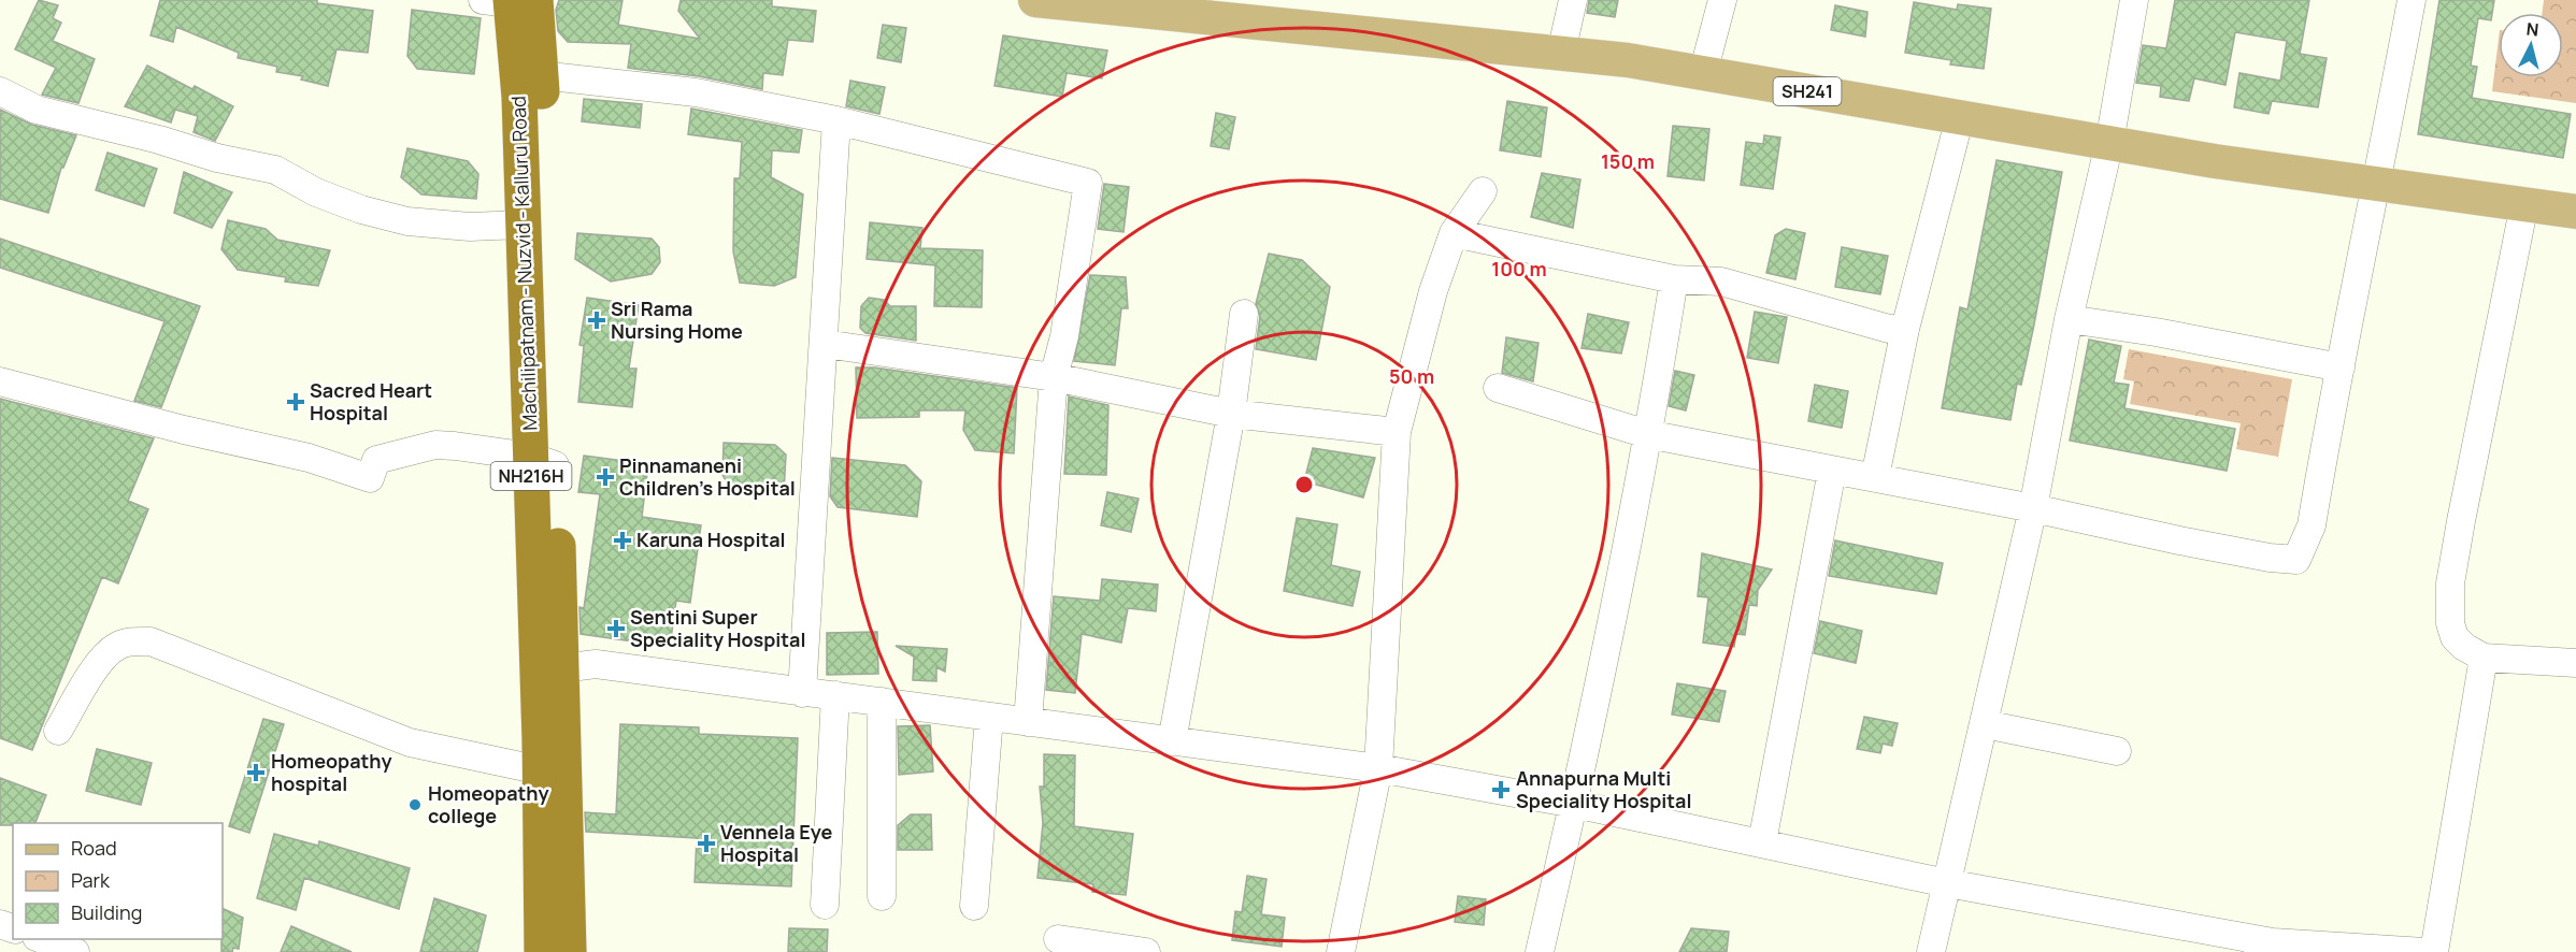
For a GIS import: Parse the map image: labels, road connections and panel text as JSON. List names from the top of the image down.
{
  "streets": {
    "highway": ["Machilipatnam - Nuzvid - Kalluru Road", "NH216H"],
    "main road": ["SH241"]
  },
  "places": {
    "health": [
      "Sri Rama Nursing Home",
      "Sacred Heart Hospital",
      "Pinnamaneni Children's Hospital",
      "Karuna Hospital",
      "Sentini Super Speciality Hospital",
      "Homeopathy hospital",
      "Annapurna Multi Speciality Hospital",
      "Vennela Eye Hospital"
    ],
    "other": ["Homeopathy college"]
  },
  "legend": ["Road", "Park", "Building"],
  "north": "top",
  "rings": ["150 m", "100 m", "50 m"]
}
